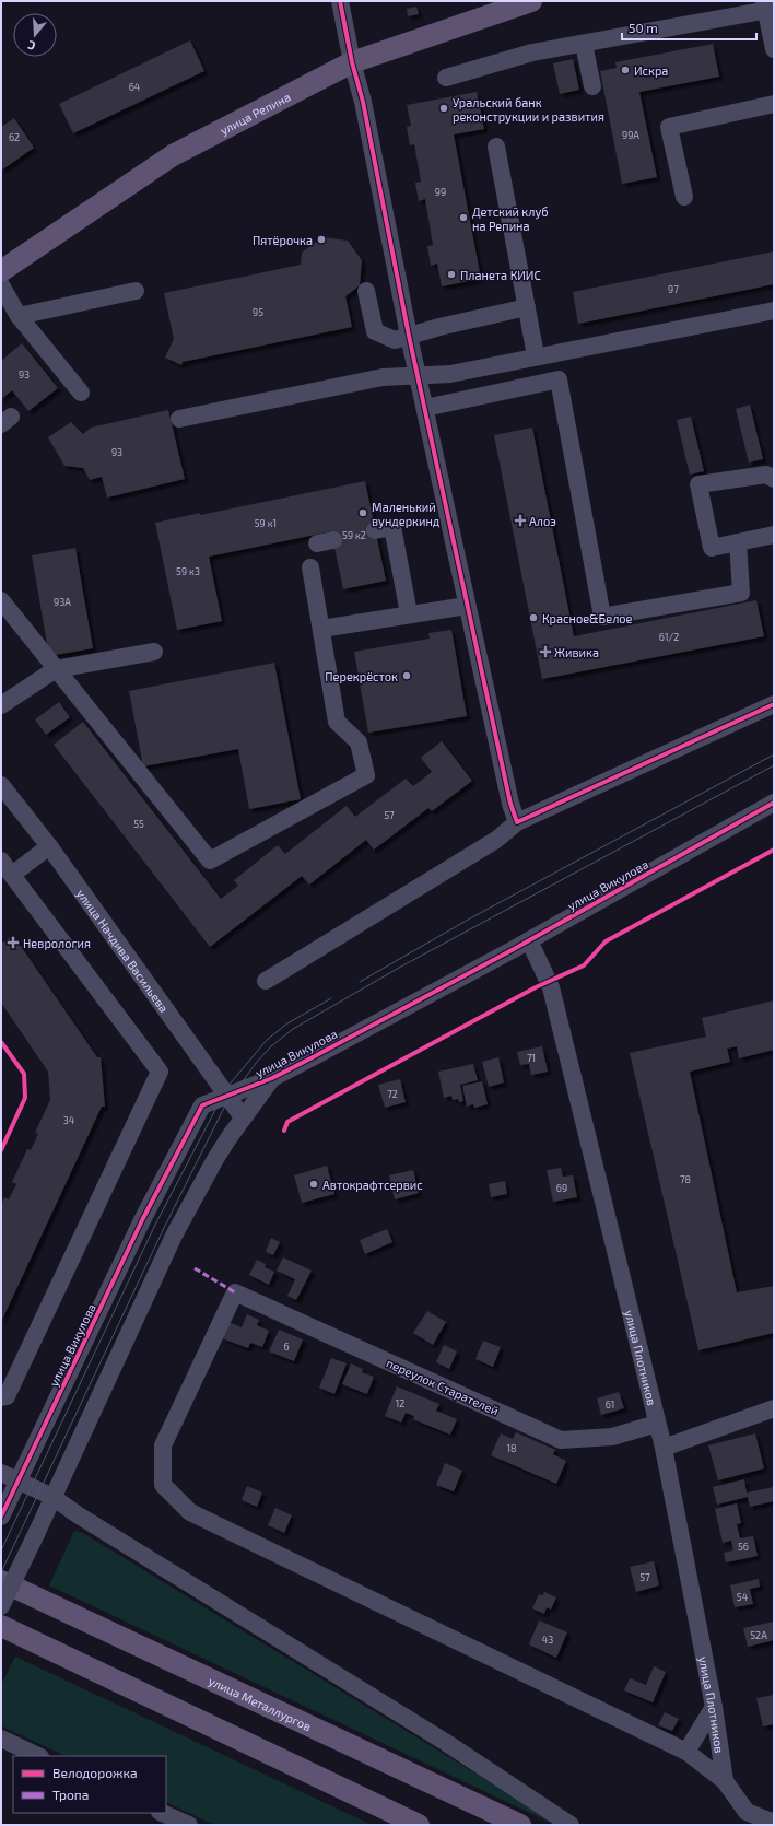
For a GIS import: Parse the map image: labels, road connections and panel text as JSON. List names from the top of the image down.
{
  "streets": {
    "main road": ["улица Репина", "улица Металлургов"],
    "street": [
      "улица Викулова",
      "улица Начдива Васильева",
      "улица Плотников",
      "переулок Старателей"
    ]
  },
  "crossings": [
    ["улица Викулова", "улица Начдива Васильева"],
    ["улица Викулова", "улица Плотников"],
    ["улица Плотников", "переулок Старателей"]
  ],
  "places": {
    "other": [
      "Искра",
      "Уральский банк реконструкции и развития",
      "Детский клуб на Репина",
      "Пятёрочка",
      "Планета КИИС",
      "Маленький вундеркинд",
      "Красное&Белое",
      "Перекрёсток",
      "Автокрафтсервис"
    ],
    "health": ["Алоэ", "Живика", "Неврология"]
  },
  "house_numbers": [
    "64",
    "99А",
    "62",
    "99",
    "97",
    "95",
    "93",
    "93",
    "59 к1",
    "59 к2",
    "59 к3",
    "93А",
    "61/2",
    "57",
    "55",
    "71",
    "72",
    "34",
    "78",
    "69",
    "6",
    "12",
    "61",
    "18",
    "56",
    "57",
    "54",
    "52А",
    "43"
  ],
  "legend": ["Велодорожка", "Тропа"],
  "scale_bar": "50 m",
  "north": "bottom"
}
